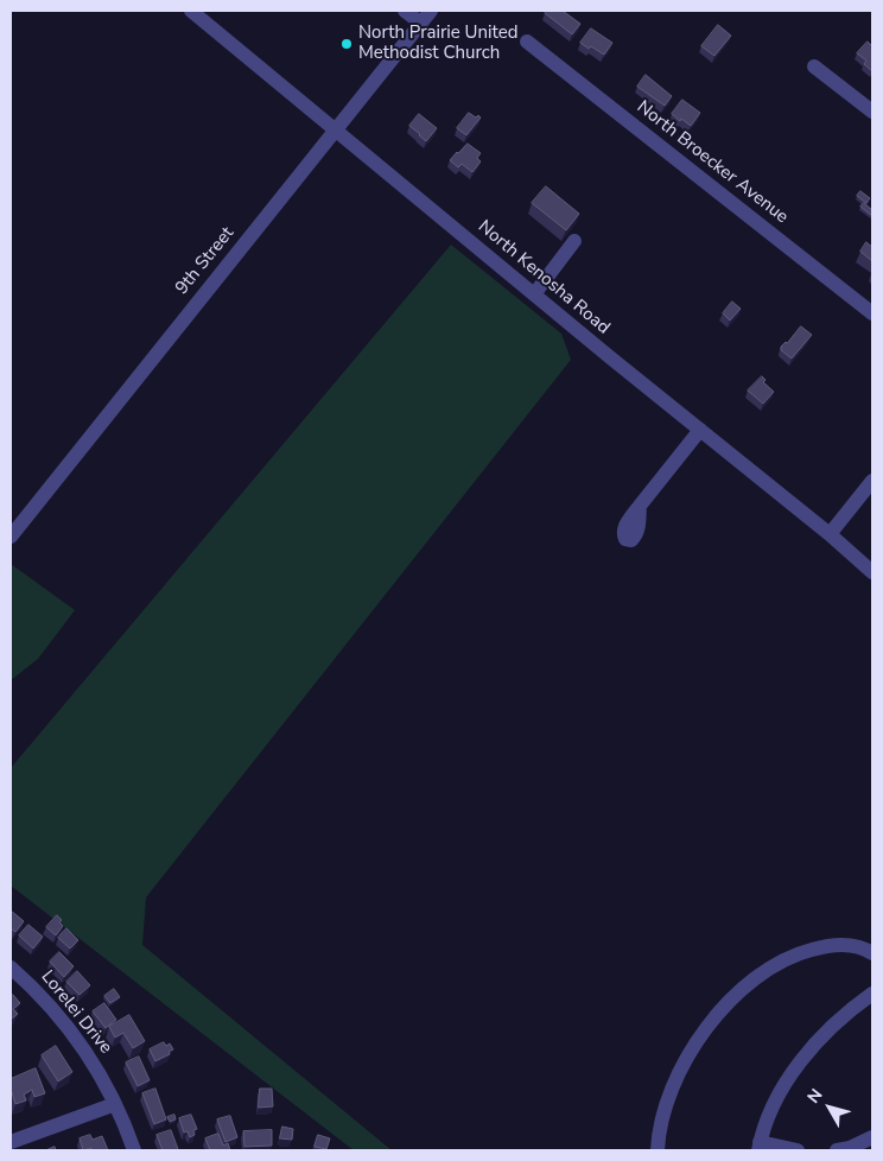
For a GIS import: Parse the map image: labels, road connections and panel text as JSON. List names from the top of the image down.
{
  "streets": {
    "street": [
      "North Broecker Avenue",
      "9th Street",
      "North Kenosha Road",
      "Lorelei Drive"
    ]
  },
  "crossings": [
    ["9th Street", "North Kenosha Road"]
  ],
  "places": ["North Prairie United Methodist Church"],
  "north": "top left"
}
